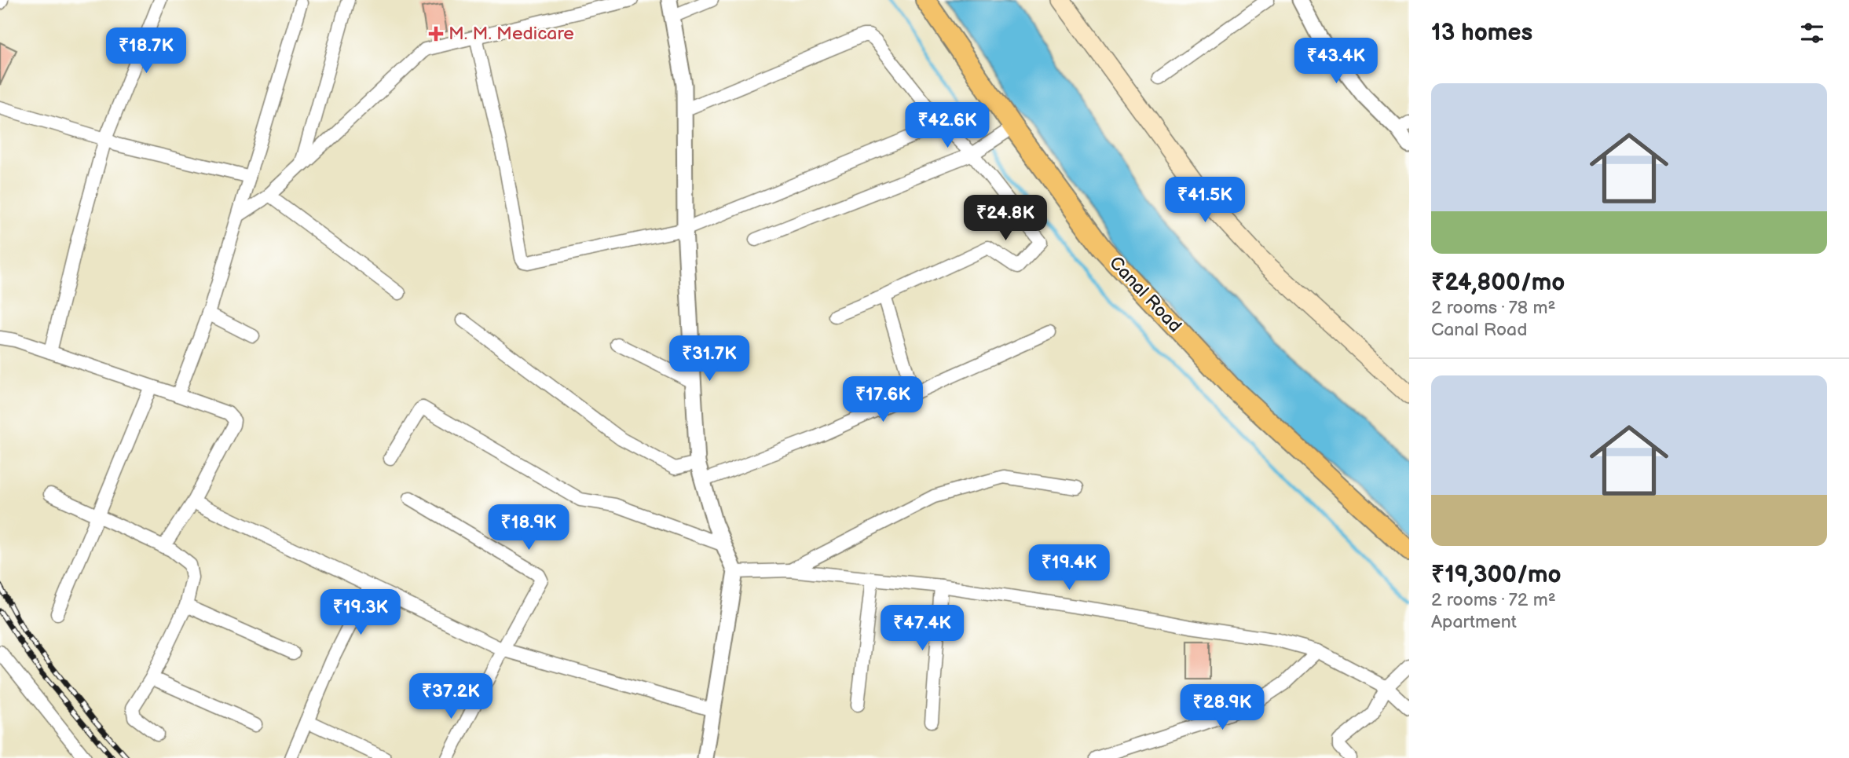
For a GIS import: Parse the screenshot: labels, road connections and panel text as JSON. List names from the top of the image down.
{
  "streets": {
    "main road": ["Canal Road"]
  },
  "places": {
    "health": ["M. M. Medicare"]
  },
  "page": {
    "heading": "13 homes",
    "price": [
      "₹18.7K",
      "₹43.4K",
      "₹42.6K",
      "₹41.5K",
      "₹24.8K",
      "₹31.7K",
      "₹17.6K",
      "₹18.9K",
      "₹19.4K",
      "₹19.3K",
      "₹47.4K",
      "₹37.2K",
      "₹28.9K"
    ],
    "list": [
      {
        "name": "₹24,800/mo",
        "note": "2 rooms · 78 m² · Canal Road"
      },
      {
        "name": "₹19,300/mo",
        "note": "2 rooms · 72 m² · Apartment"
      }
    ]
  }
}
